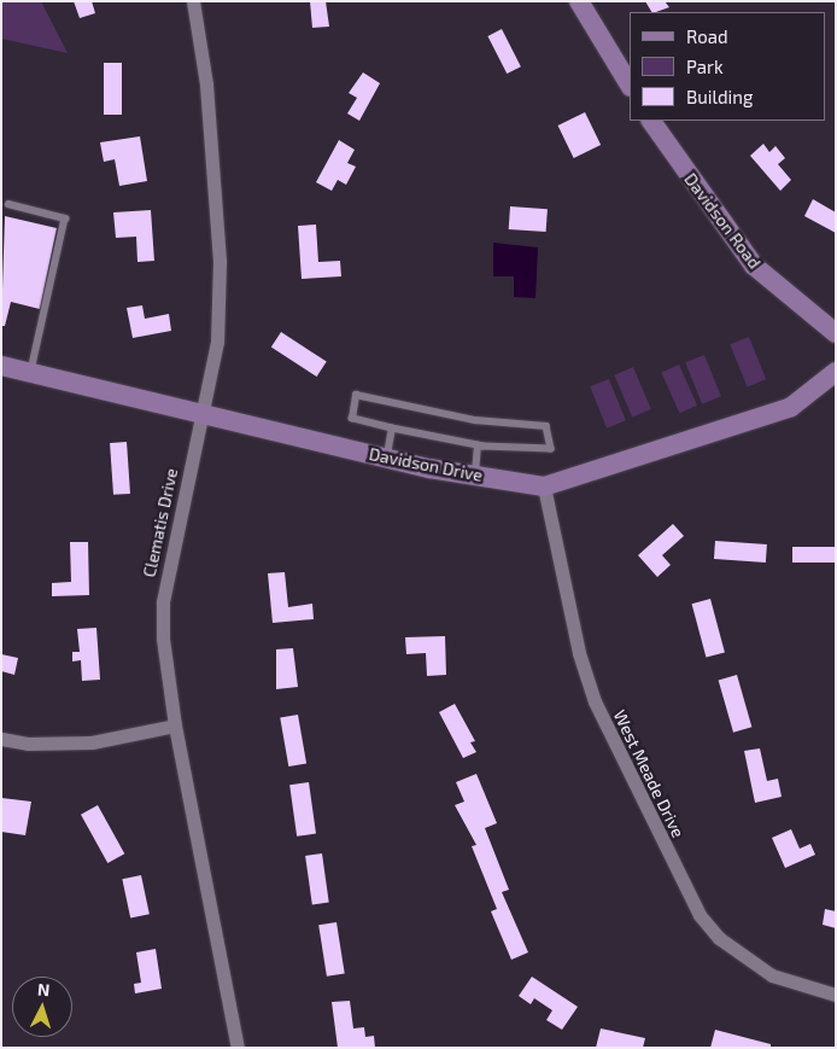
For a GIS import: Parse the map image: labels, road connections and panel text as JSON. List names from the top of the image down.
{
  "streets": {
    "street": [
      "Davidson Road",
      "Davidson Drive",
      "Clematis Drive",
      "West Meade Drive"
    ]
  },
  "crossings": [
    ["Davidson Drive", "Clematis Drive"],
    ["Davidson Drive", "West Meade Drive"]
  ],
  "legend": ["Road", "Park", "Building"],
  "north": "top"
}
